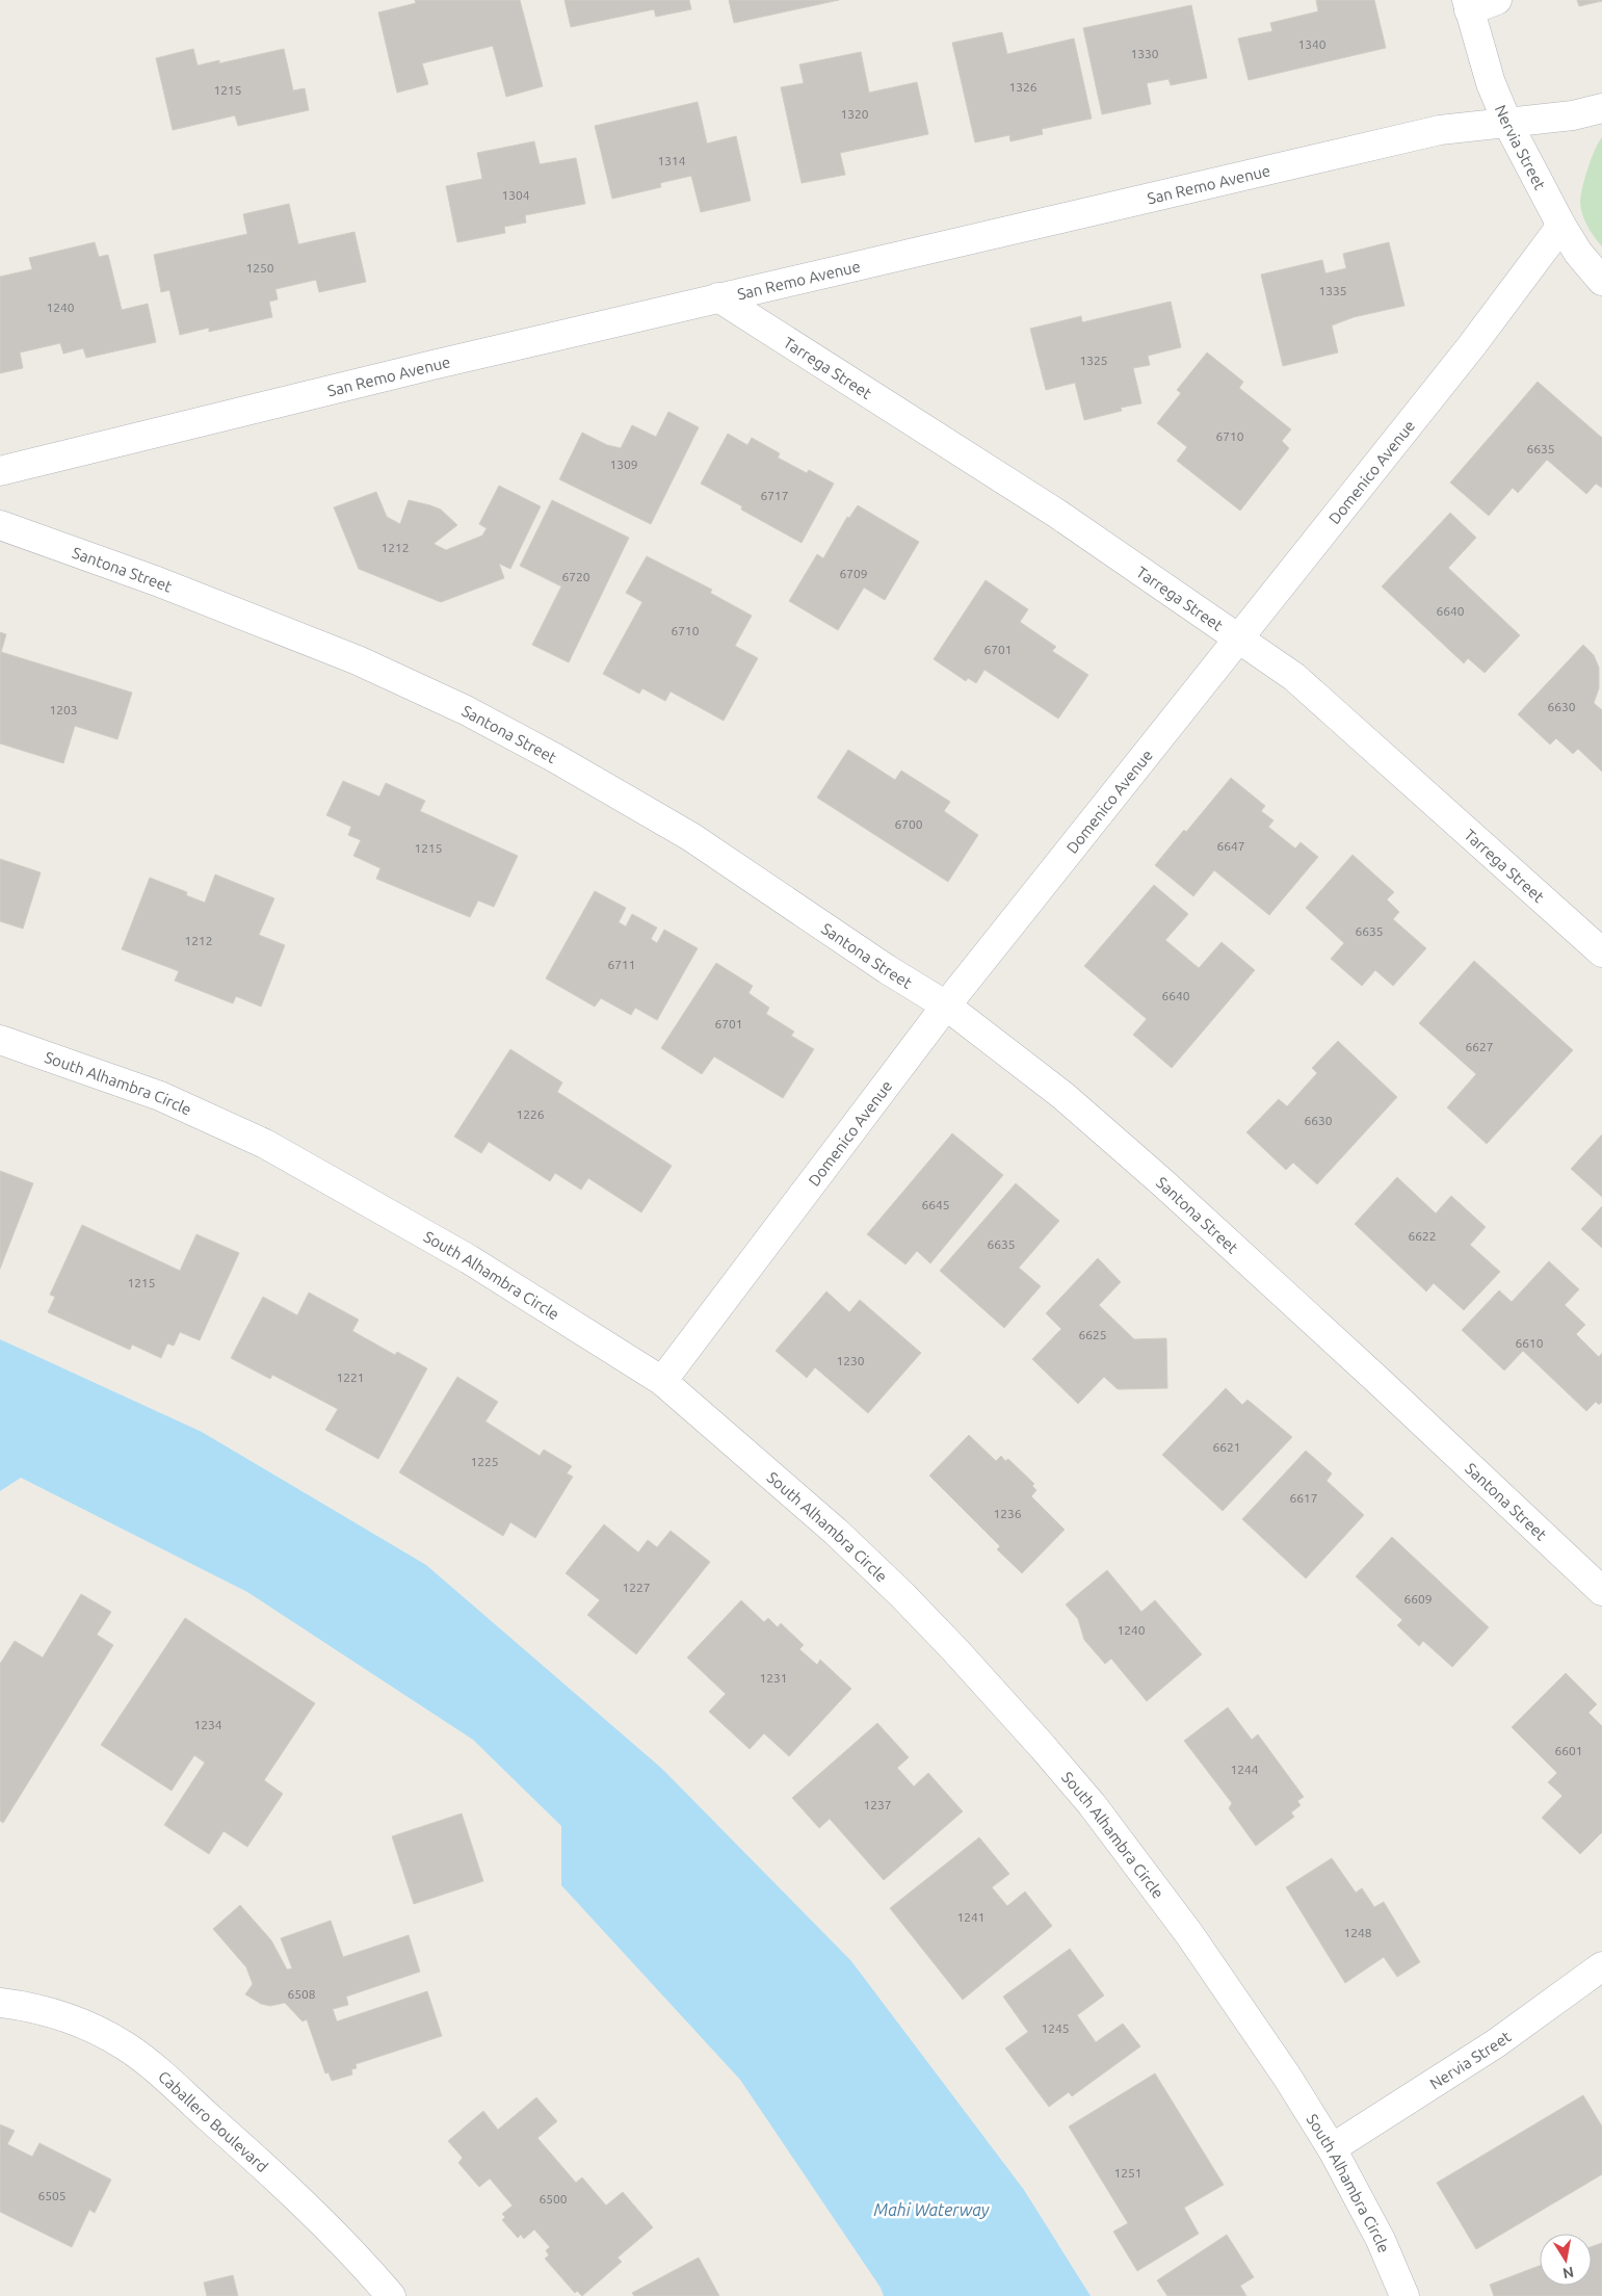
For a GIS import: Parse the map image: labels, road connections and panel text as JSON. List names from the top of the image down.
{
  "streets": {
    "street": [
      "Nervia Street",
      "San Remo Avenue",
      "Tarrega Street",
      "Domenico Avenue",
      "Santona Street",
      "South Alhambra Circle",
      "Caballero Boulevard"
    ]
  },
  "crossings": [
    ["Nervia Street", "San Remo Avenue"],
    ["Nervia Street", "Domenico Avenue"],
    ["Nervia Street", "South Alhambra Circle"],
    ["San Remo Avenue", "Tarrega Street"],
    ["Tarrega Street", "Domenico Avenue"],
    ["Domenico Avenue", "Santona Street"],
    ["Domenico Avenue", "South Alhambra Circle"]
  ],
  "water": ["Mahi Waterway"],
  "house_numbers": [
    "1340",
    "1330",
    "1326",
    "1215",
    "1320",
    "1314",
    "1304",
    "1250",
    "1335",
    "1240",
    "1325",
    "6710",
    "6635",
    "1309",
    "6717",
    "1212",
    "6709",
    "6720",
    "6640",
    "6710",
    "6701",
    "6630",
    "1203",
    "6700",
    "6647",
    "1215",
    "6635",
    "1212",
    "6711",
    "6640",
    "6701",
    "6627",
    "1226",
    "6630",
    "6645",
    "6622",
    "6635",
    "1215",
    "6625",
    "6610",
    "1230",
    "1221",
    "6621",
    "1225",
    "6617",
    "1236",
    "1227",
    "6609",
    "1240",
    "1231",
    "1234",
    "6601",
    "1244",
    "1237",
    "1241",
    "1248",
    "6508",
    "1245",
    "1251",
    "6505",
    "6500"
  ],
  "north": "bottom"
}
